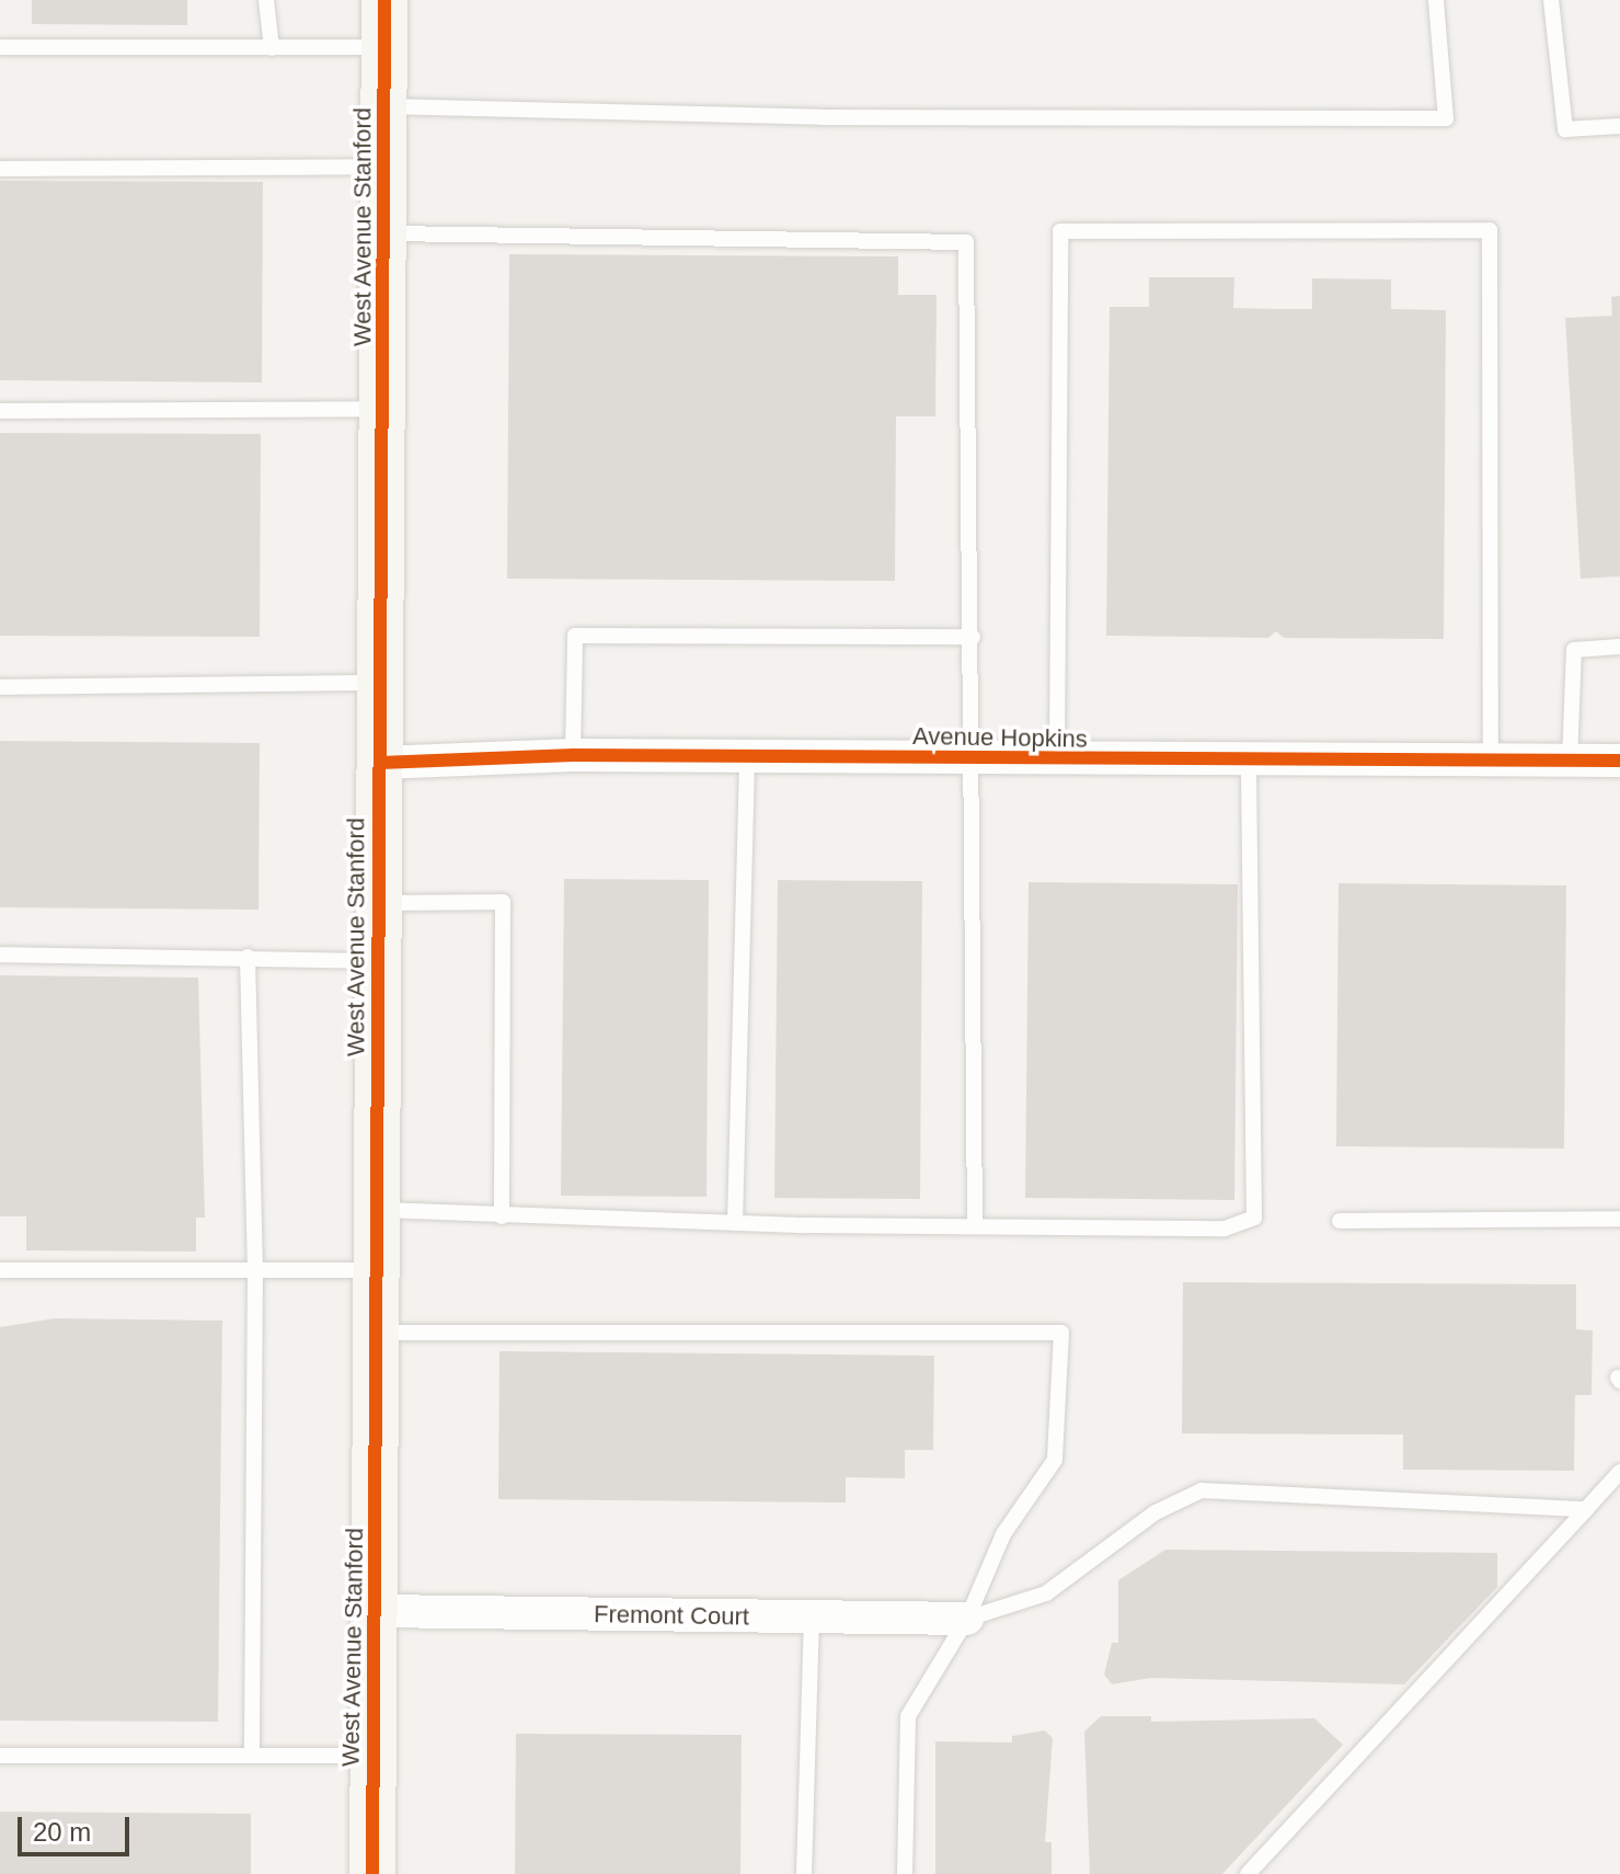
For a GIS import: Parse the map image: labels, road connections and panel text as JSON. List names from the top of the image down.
{
  "streets": {
    "street": ["West Avenue Stanford", "Avenue Hopkins", "Fremont Court"]
  },
  "crossings": [
    ["West Avenue Stanford", "Avenue Hopkins"],
    ["West Avenue Stanford", "Fremont Court"]
  ],
  "scale_bar": "20 m"
}
